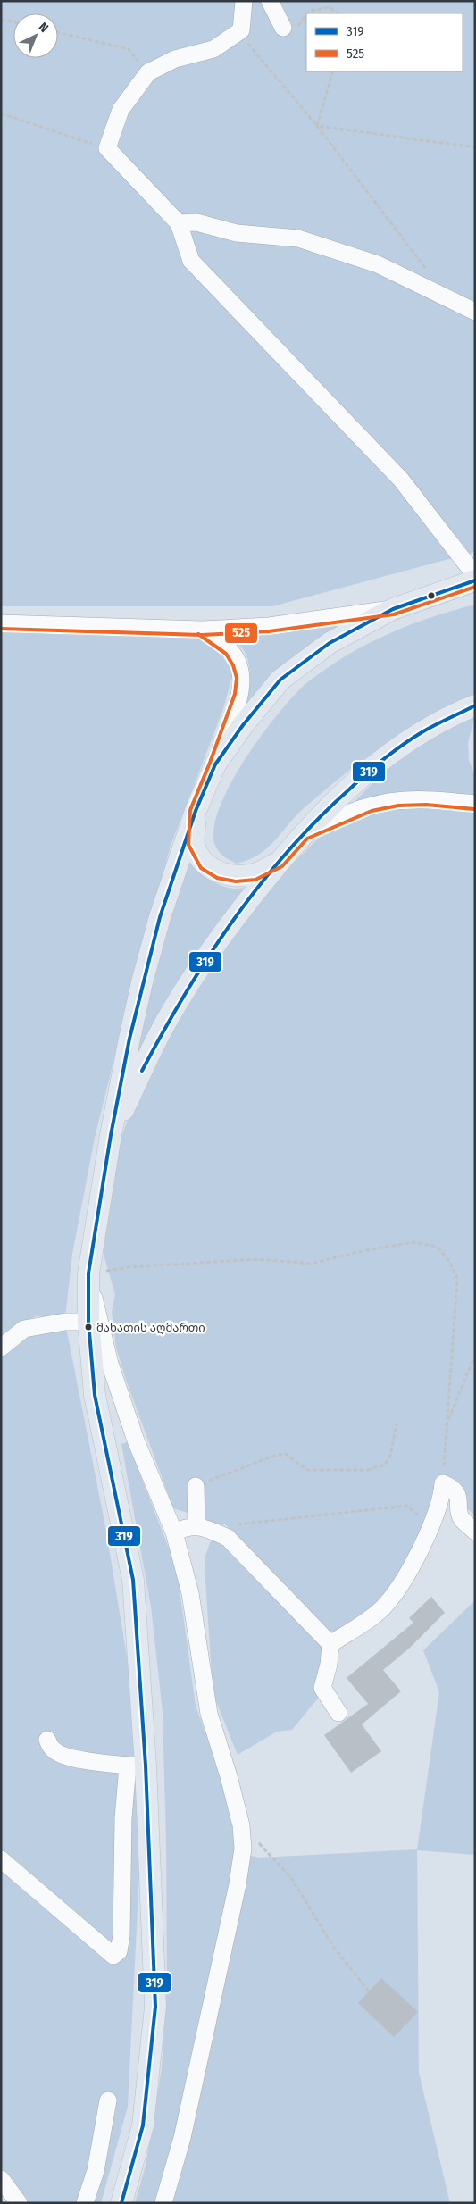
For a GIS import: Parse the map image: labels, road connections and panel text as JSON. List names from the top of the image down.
{
  "places": ["მახათის აღმართი"],
  "lines": ["transit line 319", "transit line 525"],
  "legend": ["319", "525"],
  "north": "top right"
}
